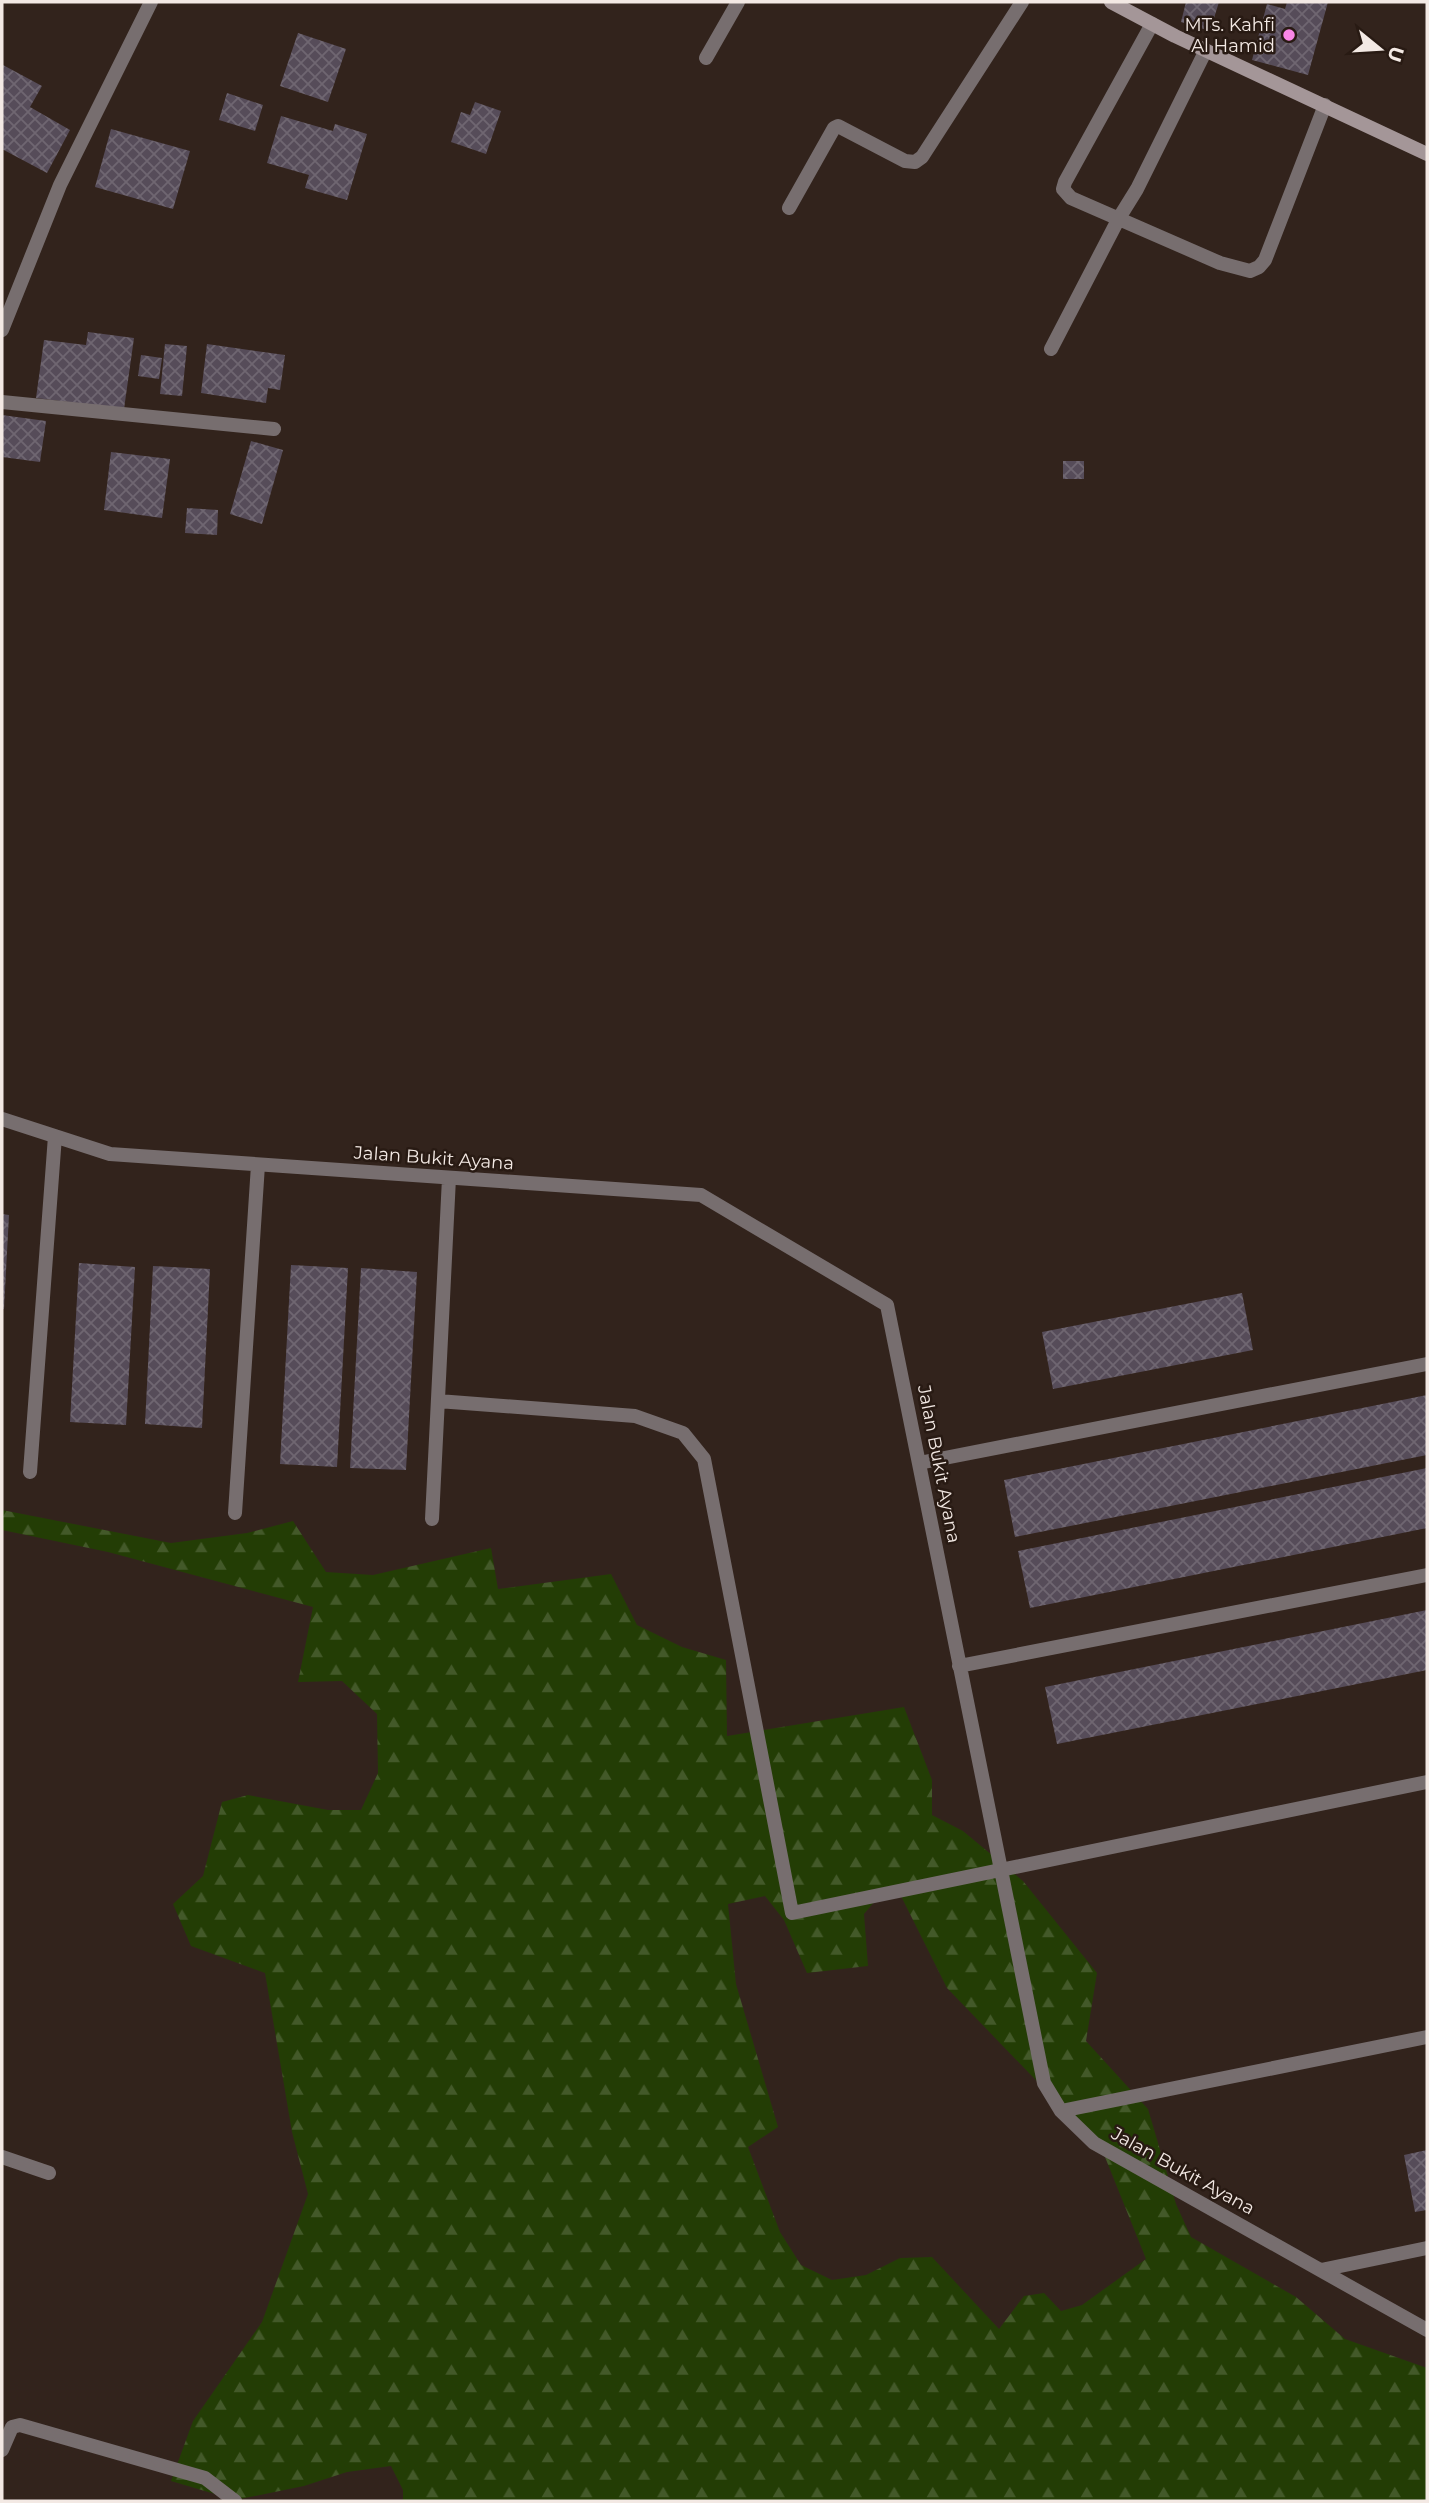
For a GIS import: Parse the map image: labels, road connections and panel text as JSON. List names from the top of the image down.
{
  "streets": {
    "street": ["Jalan Bukit Ayana"]
  },
  "places": ["MTs. Kahfi Al Hamid"],
  "north": "right"
}
